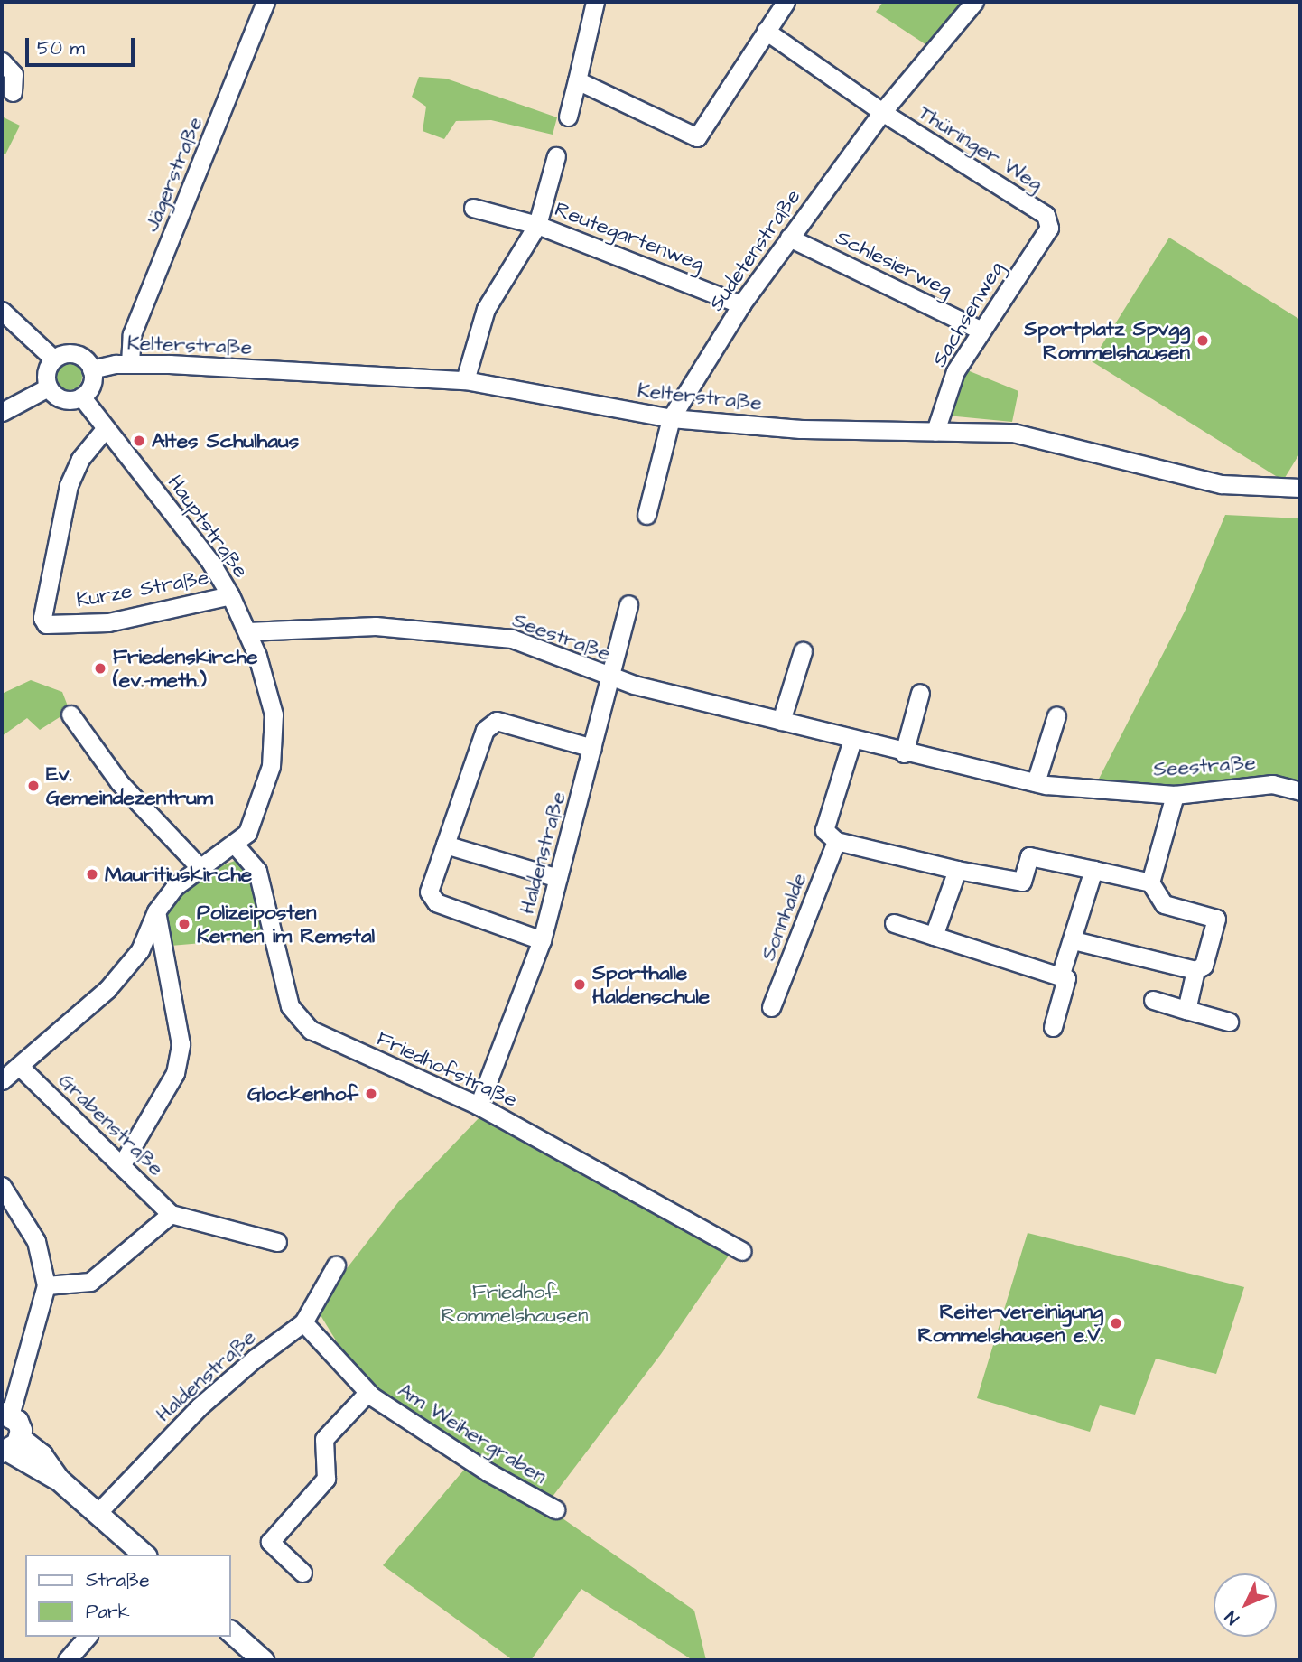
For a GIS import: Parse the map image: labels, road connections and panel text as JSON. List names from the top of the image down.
{
  "streets": {
    "street": [
      "Thüringer Weg",
      "Jägerstraße",
      "Reutegartenweg",
      "Sudetenstraße",
      "Schlesierweg",
      "Sachsenweg",
      "Kelterstraße",
      "Hauptstraße",
      "Kurze Straße",
      "Seestraße",
      "Haldenstraße",
      "Sonnhalde",
      "Friedhofstraße",
      "Grabenstraße",
      "Am Weihergraben"
    ]
  },
  "crossings": [
    ["Thüringer Weg", "Sudetenstraße"],
    ["Thüringer Weg", "Sachsenweg"],
    ["Jägerstraße", "Kelterstraße"],
    ["Reutegartenweg", "Sudetenstraße"],
    ["Sudetenstraße", "Schlesierweg"],
    ["Sudetenstraße", "Kelterstraße"],
    ["Schlesierweg", "Sachsenweg"],
    ["Sachsenweg", "Kelterstraße"],
    ["Kelterstraße", "Hauptstraße"],
    ["Hauptstraße", "Kurze Straße"],
    ["Hauptstraße", "Seestraße"],
    ["Hauptstraße", "Friedhofstraße"],
    ["Hauptstraße", "Grabenstraße"],
    ["Seestraße", "Haldenstraße"],
    ["Haldenstraße", "Friedhofstraße"],
    ["Haldenstraße", "Am Weihergraben"]
  ],
  "parks": ["Friedhof Rommelshausen"],
  "places": [
    "Sportplatz Spvgg Rommelshausen",
    "Altes Schulhaus",
    "Friedenskirche (ev.-meth.)",
    "Ev. Gemeindezentrum",
    "Mauritiuskirche",
    "Polizeiposten Kernen im Remstal",
    "Sporthalle Haldenschule",
    "Glockenhof",
    "Reitervereinigung Rommelshausen e.V."
  ],
  "legend": ["Straße", "Park"],
  "scale_bar": "50 m",
  "north": "bottom left"
}
